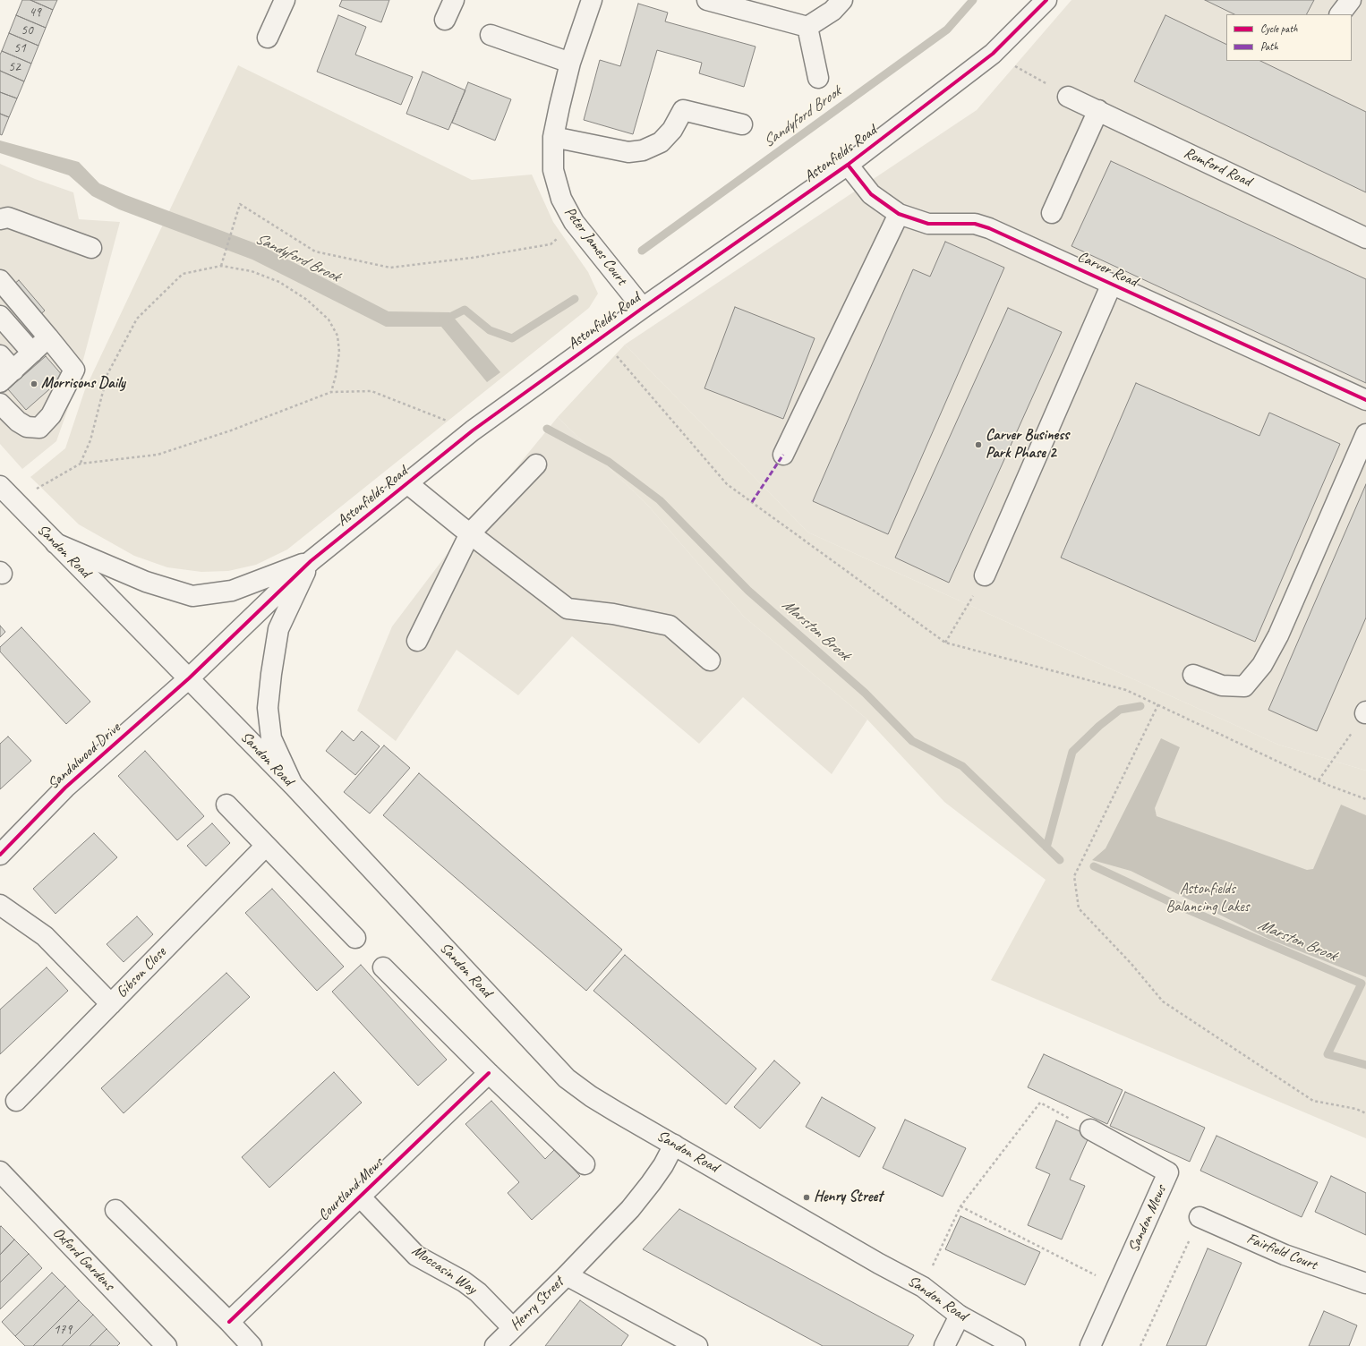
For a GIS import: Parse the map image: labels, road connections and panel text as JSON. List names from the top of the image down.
{
  "streets": {
    "street": [
      "Astonfields Road",
      "Romford Road",
      "Peter James Court",
      "Carver Road",
      "Sandon Road",
      "Sandalwood Drive",
      "Gibson Close",
      "Courtland Mews",
      "Sandon Mews",
      "Fairfield Court",
      "Oxford Gardens",
      "Moccasin Way",
      "Henry Street"
    ]
  },
  "crossings": [
    ["Astonfields Road", "Peter James Court"],
    ["Astonfields Road", "Carver Road"],
    ["Astonfields Road", "Sandon Road"],
    ["Astonfields Road", "Sandalwood Drive"],
    ["Sandon Road", "Sandalwood Drive"],
    ["Sandon Road", "Henry Street"],
    ["Courtland Mews", "Moccasin Way"],
    ["Moccasin Way", "Henry Street"]
  ],
  "water": ["Sandyford Brook", "Marston Brook"],
  "parks": ["Astonfields Balancing Lakes"],
  "places": ["Morrisons Daily", "Carver Business Park Phase 2", "Henry Street"],
  "house_numbers": [
    "49",
    "50",
    "51",
    "52",
    "179"
  ],
  "legend": ["Cycle path", "Path"]
}
